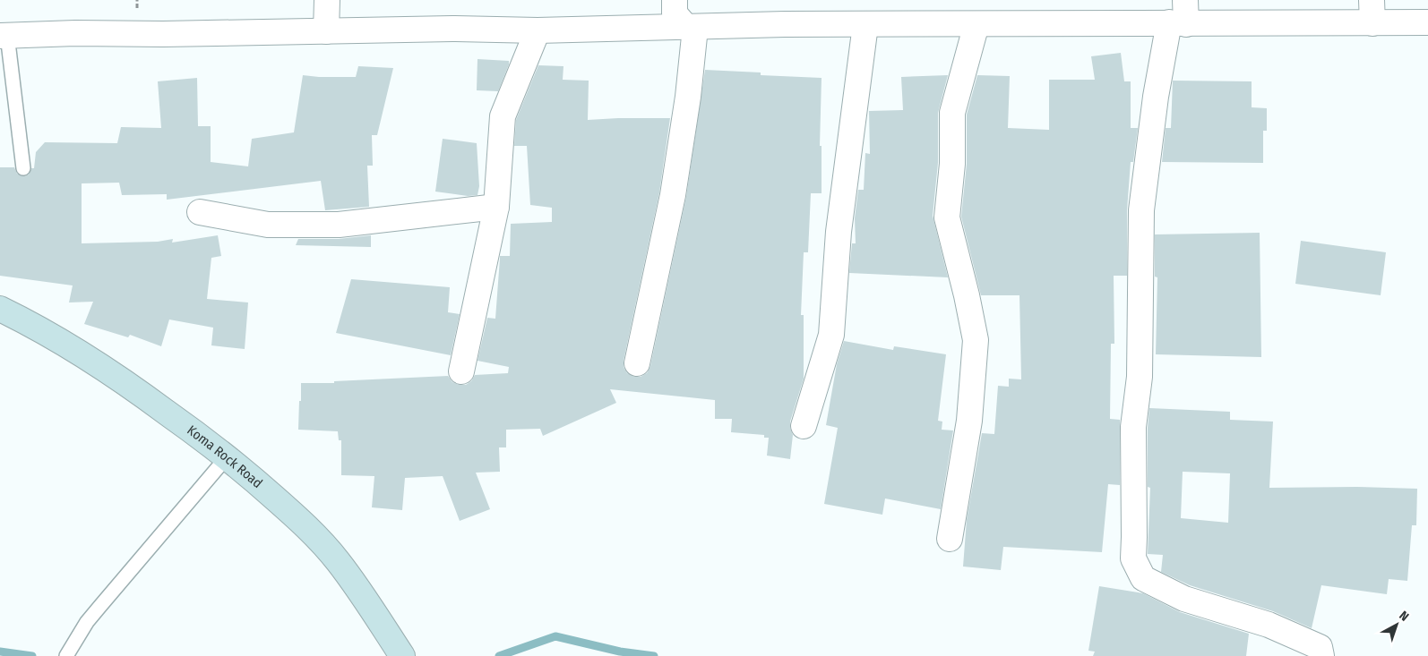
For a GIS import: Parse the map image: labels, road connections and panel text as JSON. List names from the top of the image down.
{
  "streets": {
    "main road": ["Koma Rock Road"]
  },
  "north": "top right"
}
